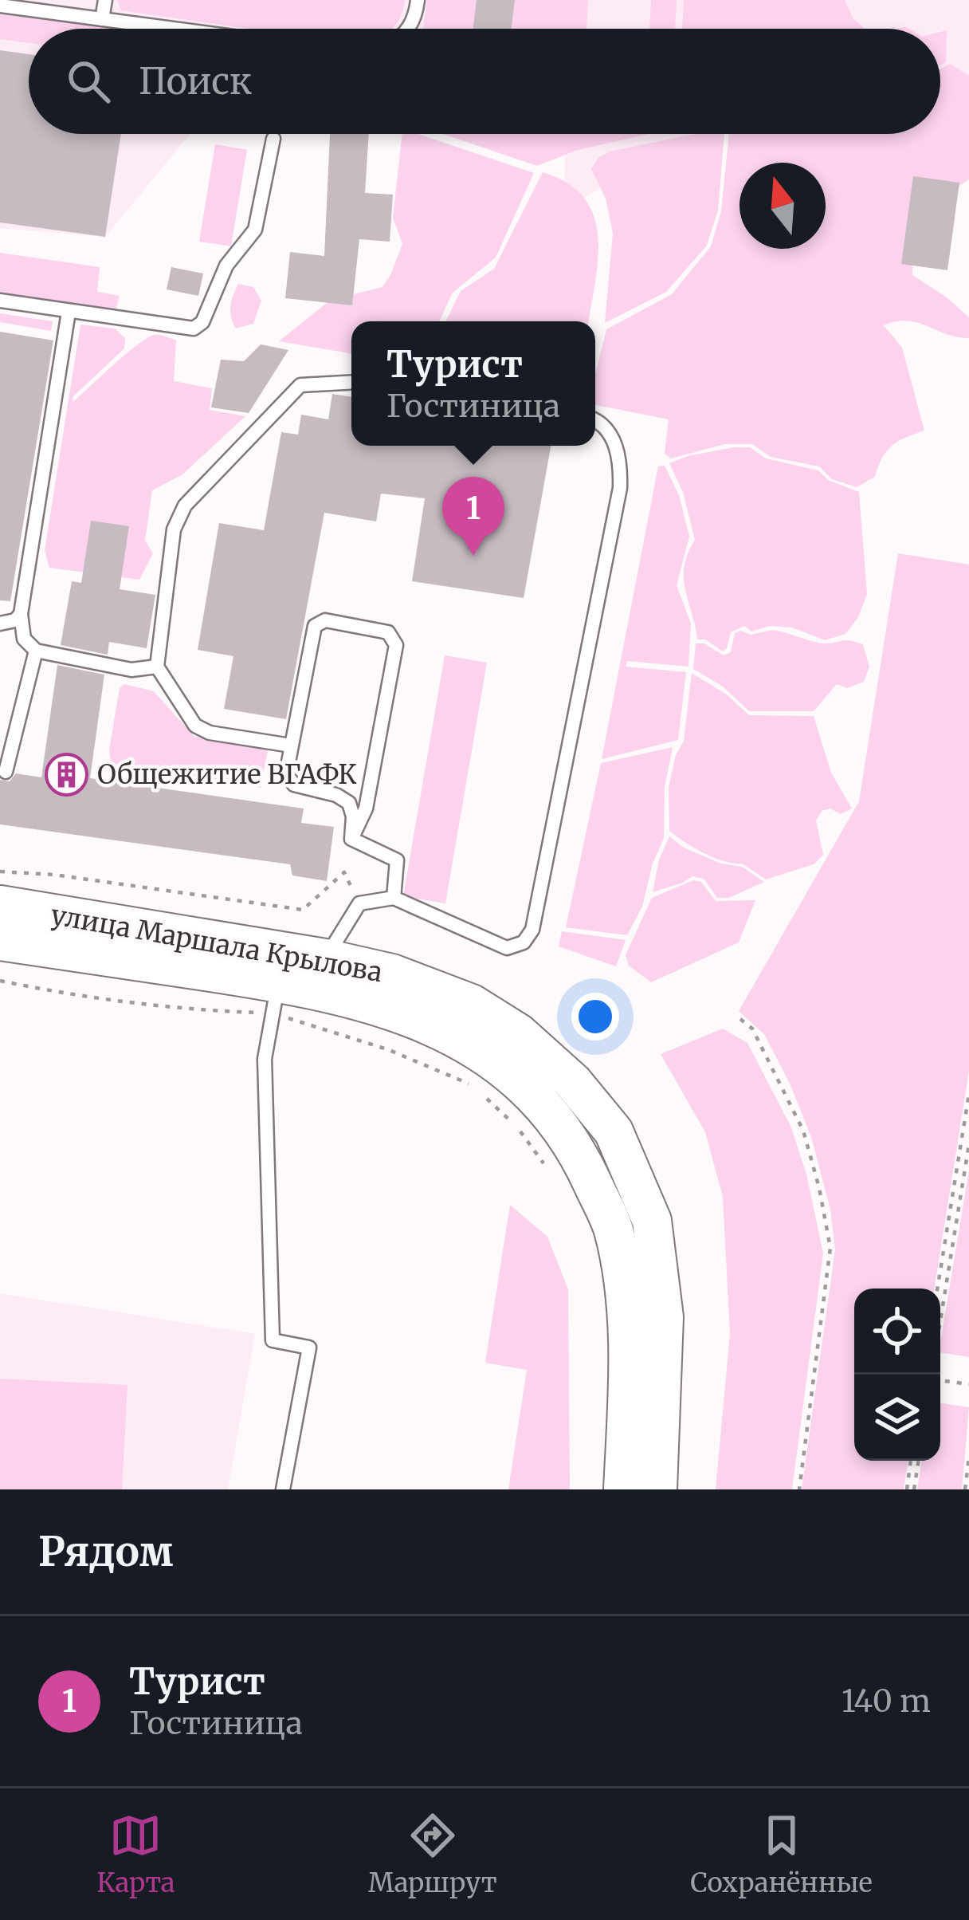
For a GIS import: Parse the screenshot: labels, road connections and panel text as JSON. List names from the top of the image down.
{
  "streets": {
    "main road": ["улица Маршала Крылова"]
  },
  "places": {
    "building": ["Общежитие ВГАФК"]
  },
  "north": "top",
  "page": {
    "search": "Поиск",
    "popup": ["Турист", "Гостиница"],
    "pins": "1",
    "heading": "Рядом",
    "list": [
      {
        "mark": "1",
        "name": "Турист",
        "note": "Гостиница",
        "value": "140 m"
      }
    ],
    "nav": ["Карта", "Маршрут", "Сохранённые"]
  }
}
